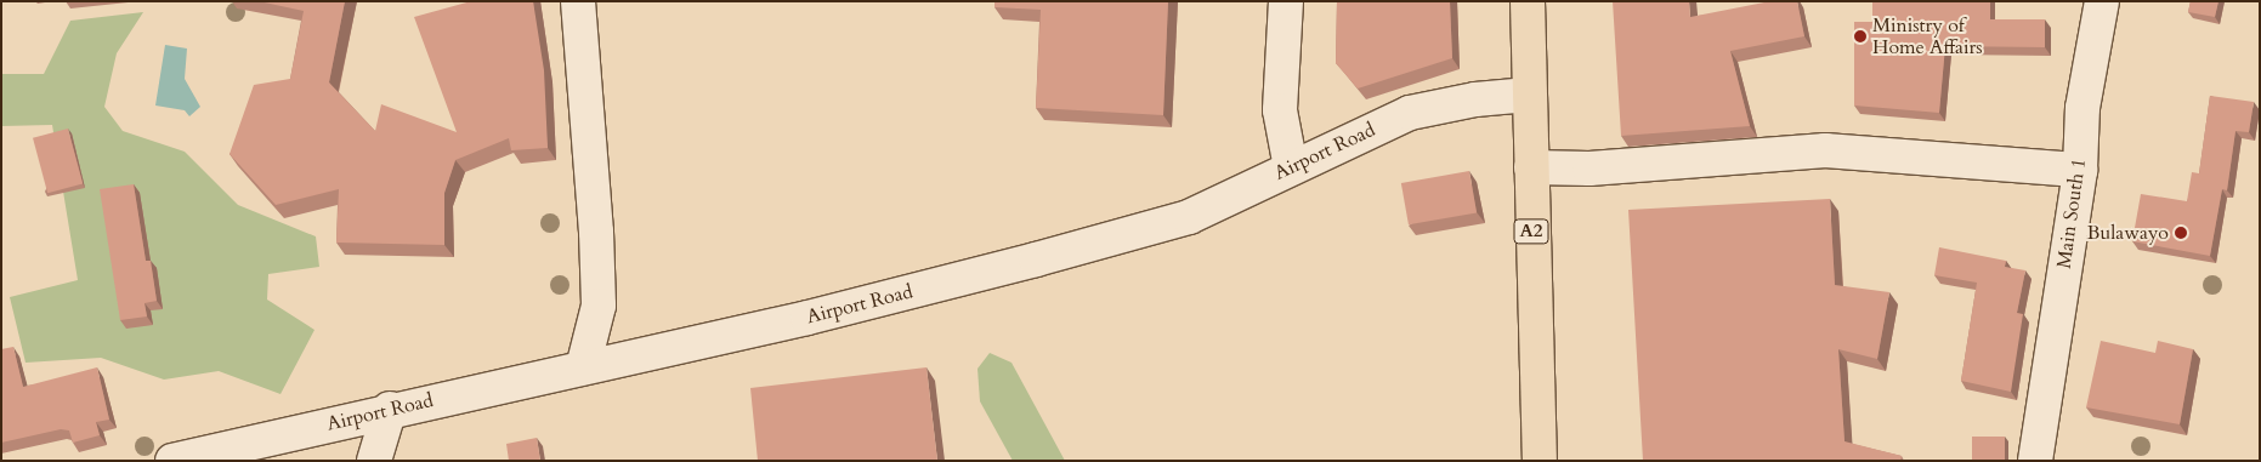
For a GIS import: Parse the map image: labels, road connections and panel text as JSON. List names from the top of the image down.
{
  "streets": {
    "main road": ["A2"],
    "street": ["Airport Road", "Main South 1"]
  },
  "crossings": [
    ["Airport Road", "A2"]
  ],
  "places": ["Ministry of Home Affairs", "Bulawayo"]
}
